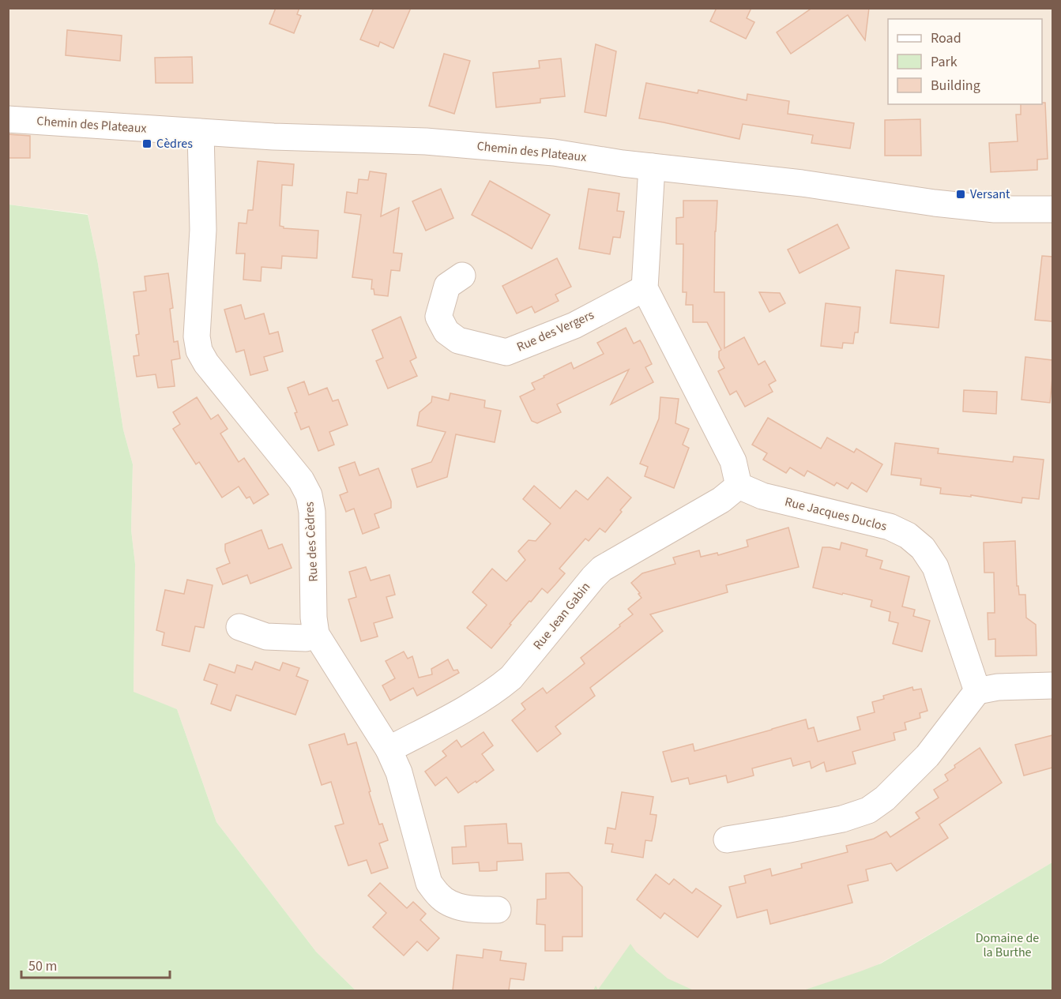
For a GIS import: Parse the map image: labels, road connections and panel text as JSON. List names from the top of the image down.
{
  "streets": {
    "street": [
      "Chemin des Plateaux",
      "Rue des Vergers",
      "Rue Jacques Duclos",
      "Rue des Cèdres",
      "Rue Jean Gabin"
    ]
  },
  "crossings": [
    ["Chemin des Plateaux", "Rue des Cèdres"],
    ["Rue Jacques Duclos", "Rue Jean Gabin"],
    ["Rue des Cèdres", "Rue Jean Gabin"]
  ],
  "parks": ["Domaine de la Burthe"],
  "places": {
    "transit": ["Cèdres", "Versant"]
  },
  "legend": ["Road", "Park", "Building"],
  "scale_bar": "50 m"
}
